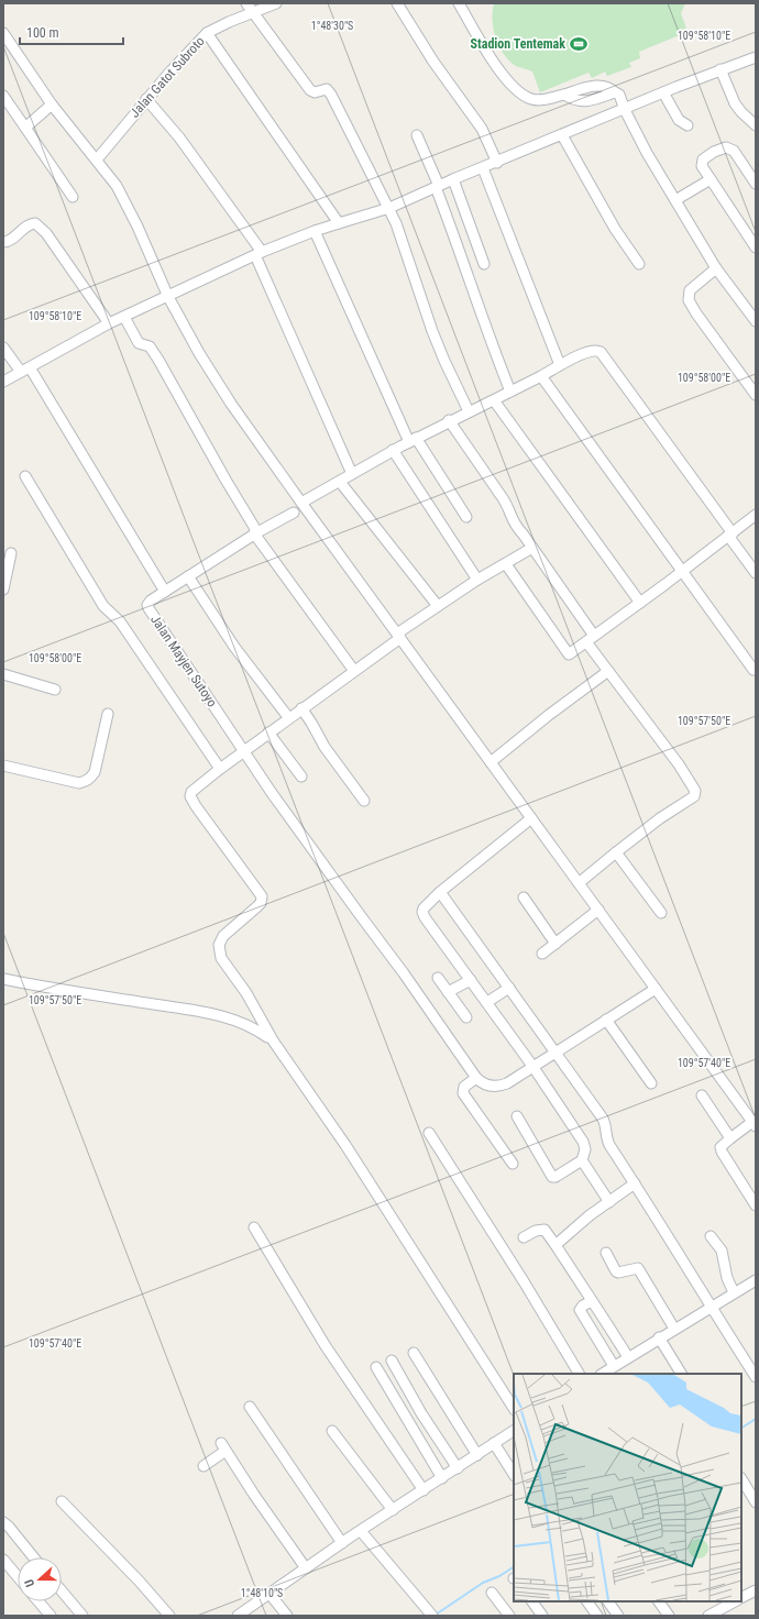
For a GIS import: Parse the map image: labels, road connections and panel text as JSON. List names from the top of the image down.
{
  "streets": {
    "street": ["Jalan Gatot Subroto", "Jalan Mayjen Sutoyo"]
  },
  "places": {
    "sports": ["Stadion Tentemak"]
  },
  "scale_bar": "100 m",
  "north": "left",
  "coordinates": [
    "1°48'30\"S",
    "109°58'10\"E",
    "109°58'00\"E",
    "109°57'50\"E",
    "109°57'40\"E",
    "1°48'10\"S"
  ]
}
